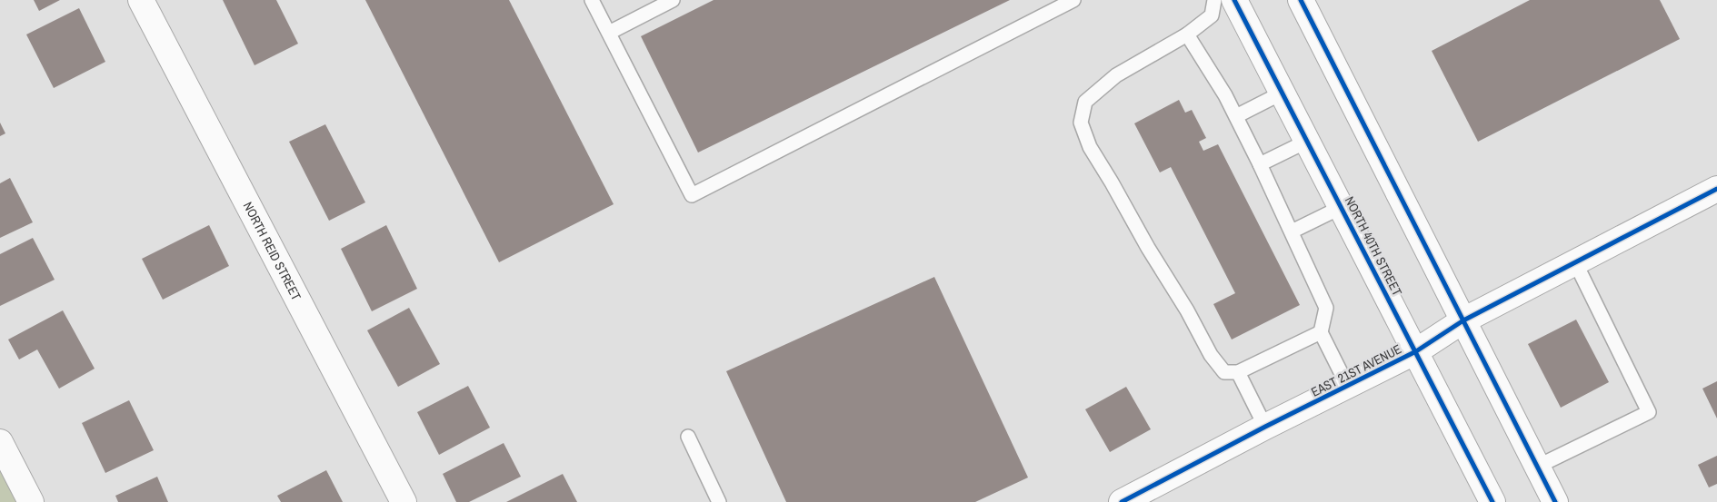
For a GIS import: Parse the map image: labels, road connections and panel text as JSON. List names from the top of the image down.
{
  "streets": {
    "street": ["NORTH 40TH STREET", "NORTH REID STREET", "EAST 21ST AVENUE"]
  },
  "crossings": [
    ["NORTH 40TH STREET", "EAST 21ST AVENUE"]
  ]
}
